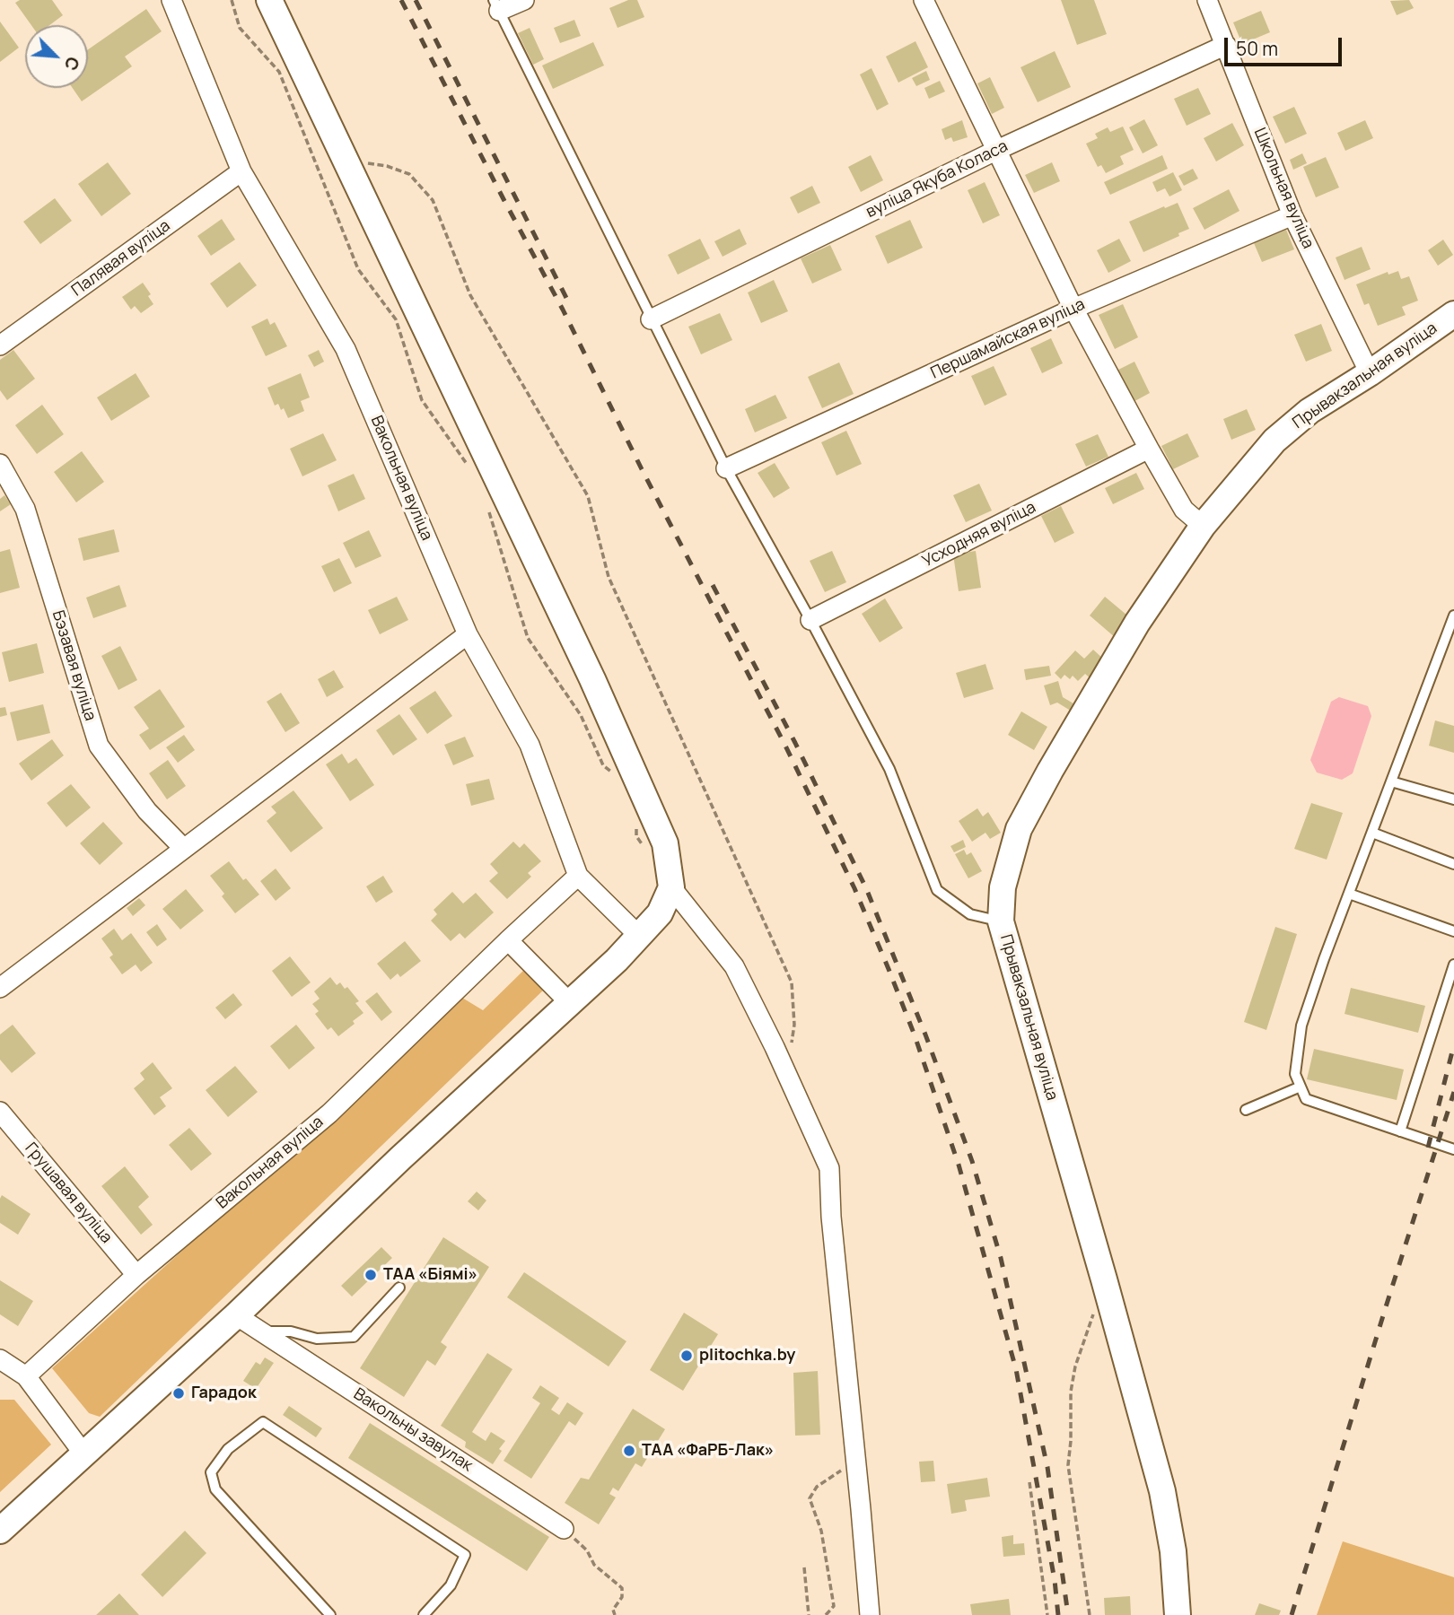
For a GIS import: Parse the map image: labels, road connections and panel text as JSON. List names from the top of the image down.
{
  "streets": {
    "main road": ["Прывакзальная вуліца"],
    "street": [
      "вуліца Якуба Коласа",
      "Школьная вуліца",
      "Палявая вуліца",
      "Першамайская вуліца",
      "Вакольная вуліца",
      "Усходняя вуліца",
      "Бэзавая вуліца",
      "Грушавая вуліца",
      "Вакольны завулак"
    ]
  },
  "crossings": [
    ["вуліца Якуба Коласа", "Школьная вуліца"],
    ["Школьная вуліца", "Першамайская вуліца"],
    ["Школьная вуліца", "Прывакзальная вуліца"],
    ["Палявая вуліца", "Вакольная вуліца"],
    ["Вакольная вуліца", "Грушавая вуліца"]
  ],
  "places": [
    "ТАА «Біямі»",
    "plitochka.by",
    "Гарадок",
    "ТАА «ФаРБ-Лак»"
  ],
  "scale_bar": "50 m",
  "north": "bottom right"
}
